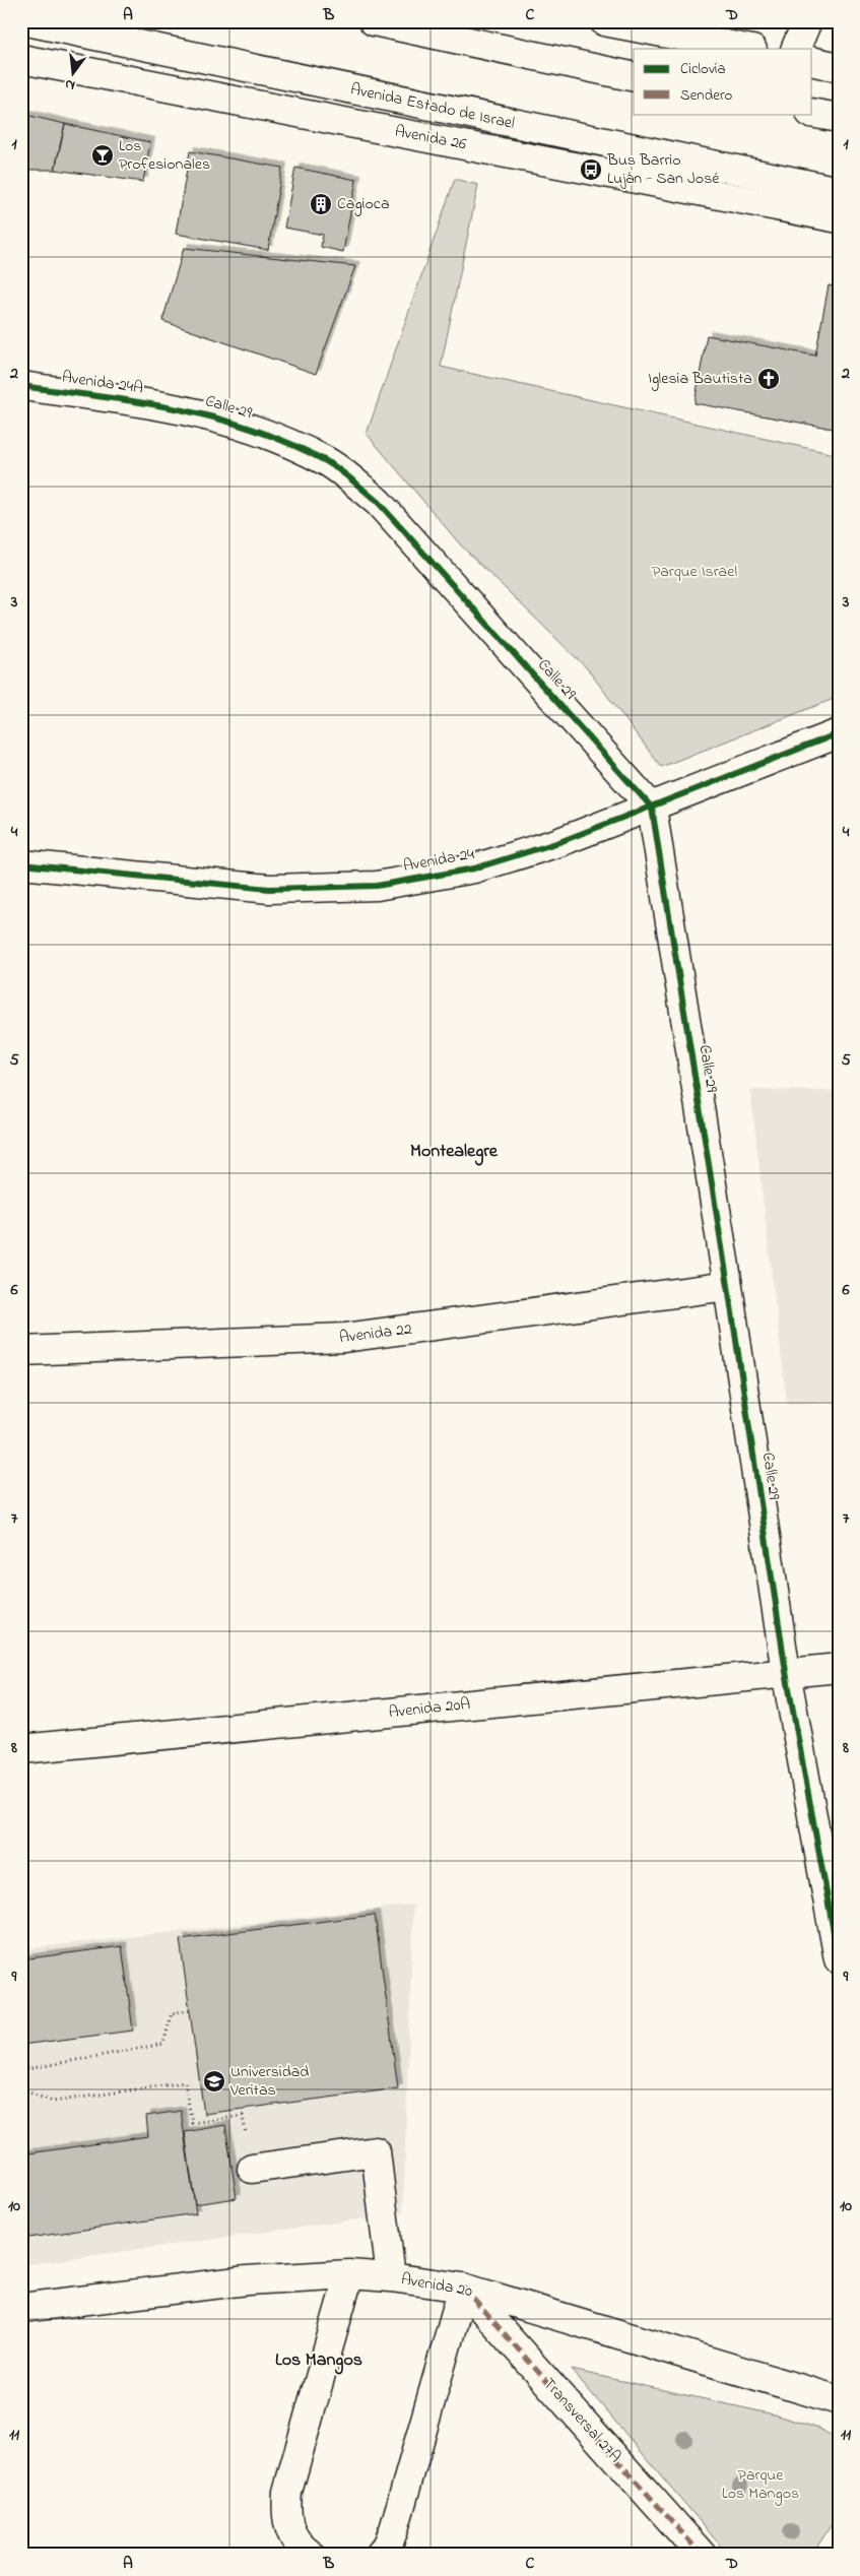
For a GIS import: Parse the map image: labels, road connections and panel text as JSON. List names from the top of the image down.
{
  "streets": {
    "street": [
      "Avenida Estado de Israel",
      "Avenida 26",
      "Avenida 24A",
      "Calle 29",
      "Avenida 24",
      "Avenida 22",
      "Avenida 20A",
      "Avenida 20",
      "Transversal 27A"
    ]
  },
  "crossings": [
    ["Avenida 24A", "Calle 29"],
    ["Calle 29", "Avenida 24"],
    ["Calle 29", "Avenida 22"],
    ["Calle 29", "Avenida 20A"],
    ["Avenida 20", "Transversal 27A"]
  ],
  "districts": ["Montealegre", "Los Mangos"],
  "parks": ["Parque Israel", "Parque Los Mangos"],
  "places": {
    "bar": ["Los Profesionales"],
    "bus stop": ["Bus Barrio Luján - San José"],
    "building": ["Cagioca"],
    "church": ["Iglesia Bautista"],
    "school or university": ["Universidad Veritas"]
  },
  "legend": ["Ciclovía", "Sendero"],
  "north": "bottom",
  "grid": {
    "columns": [
      "A",
      "B",
      "C",
      "D"
    ],
    "rows": [
      "1",
      "2",
      "3",
      "4",
      "5",
      "6",
      "7",
      "8",
      "9",
      "10",
      "11"
    ]
  }
}
